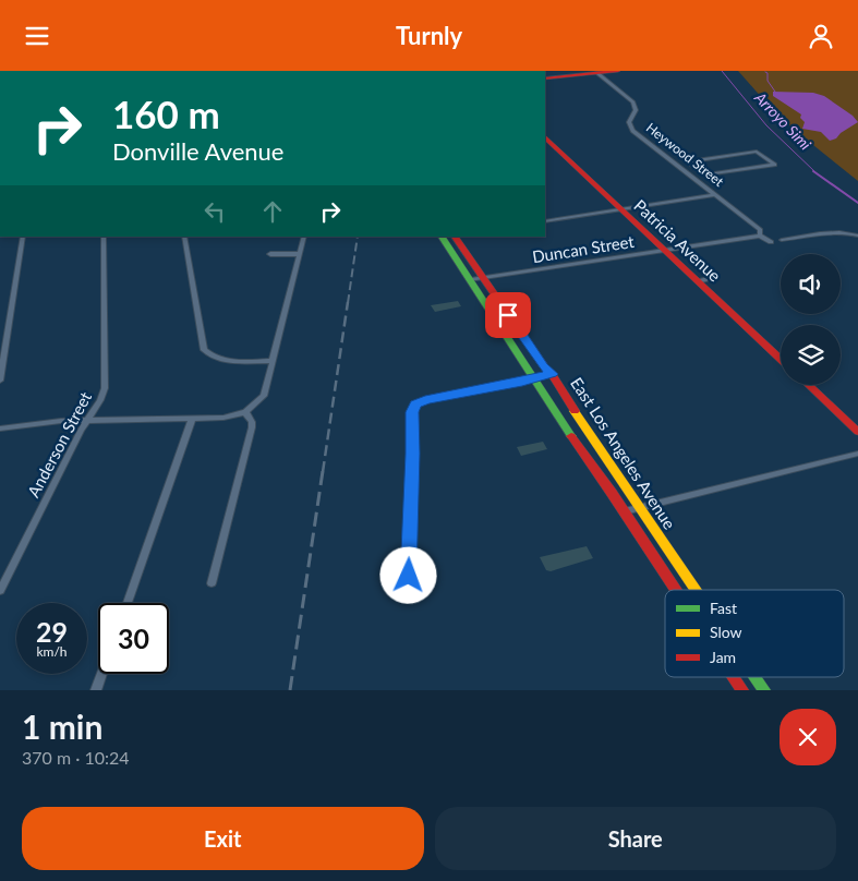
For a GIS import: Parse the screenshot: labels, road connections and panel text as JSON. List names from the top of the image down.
{
  "streets": {
    "main road": ["Patricia Avenue", "East Los Angeles Avenue"],
    "street": ["Heywood Street", "Duncan Street", "Anderson Street"]
  },
  "crossings": [
    ["Heywood Street", "Duncan Street"],
    ["Patricia Avenue", "Duncan Street"],
    ["Duncan Street", "East Los Angeles Avenue"]
  ],
  "water": ["Arroyo Simi"],
  "legend": ["Fast", "Slow", "Jam"],
  "page": {
    "header": "Turnly",
    "turn": ["160 m", "Donville Avenue"],
    "speed": "29 km/h",
    "limit": "30",
    "heading": ["1 min", "370 m · 10:24"],
    "buttons": ["Exit", "Share"]
  }
}
